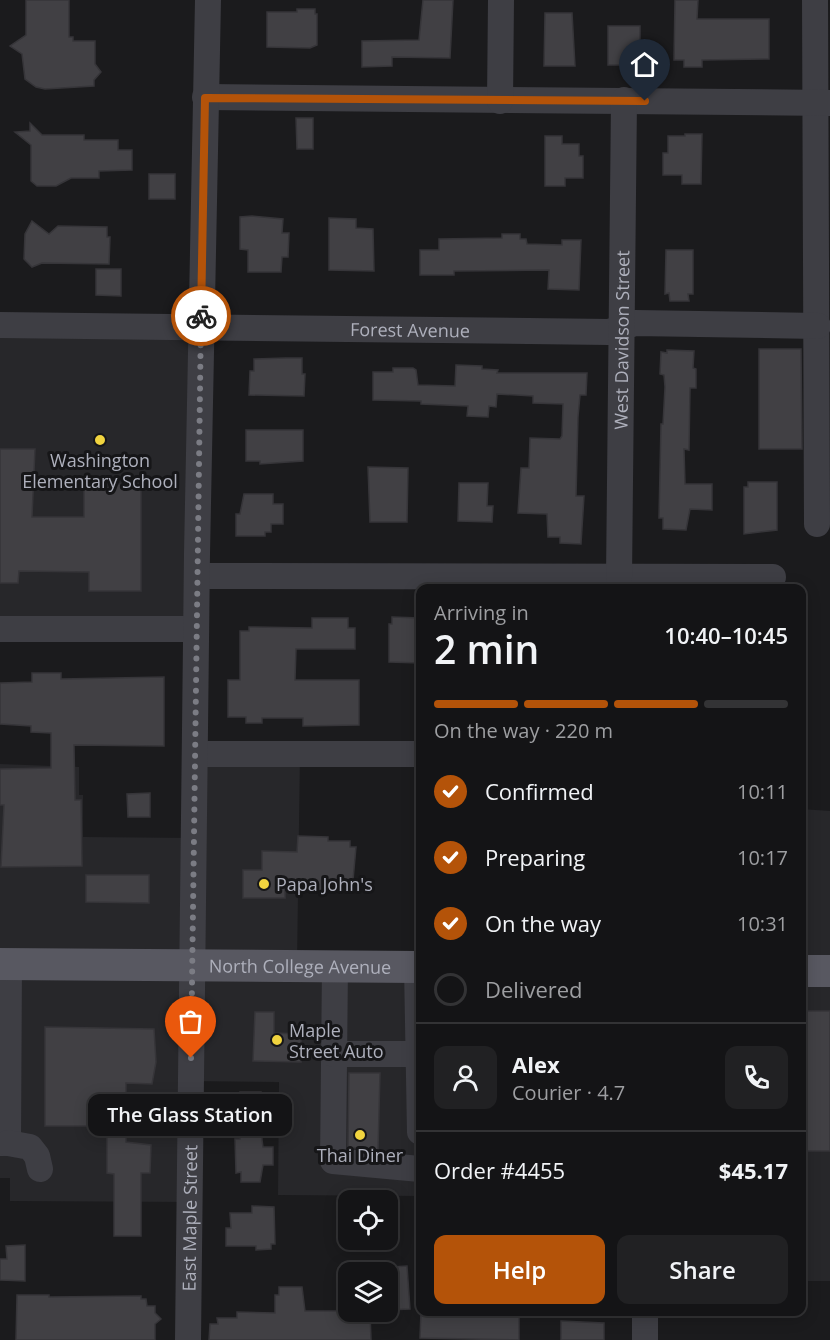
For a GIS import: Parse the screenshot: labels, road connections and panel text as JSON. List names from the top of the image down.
{
  "streets": {
    "main road": ["North College Avenue"],
    "street": ["Forest Avenue", "West Davidson Street", "East Maple Street"]
  },
  "crossings": [
    ["Forest Avenue", "West Davidson Street"],
    ["Forest Avenue", "East Maple Street"],
    ["North College Avenue", "East Maple Street"]
  ],
  "places": [
    "Washington Elementary School",
    "Papa John's",
    "Maple Street Auto",
    "The Glass Station",
    "Thai Diner"
  ],
  "page": {
    "heading": ["2 min", "Arriving in", "10:40–10:45"],
    "panel": [
      "Alex",
      "Courier · 4.7",
      "Order #4455",
      "$45.17"
    ],
    "bar": "On the way · 220 m",
    "list": [
      ["Confirmed", "10:11"],
      ["Preparing", "10:17"],
      ["On the way", "10:31"],
      "Delivered"
    ],
    "bubble": "The Glass Station",
    "buttons": ["Help", "Share"]
  }
}
